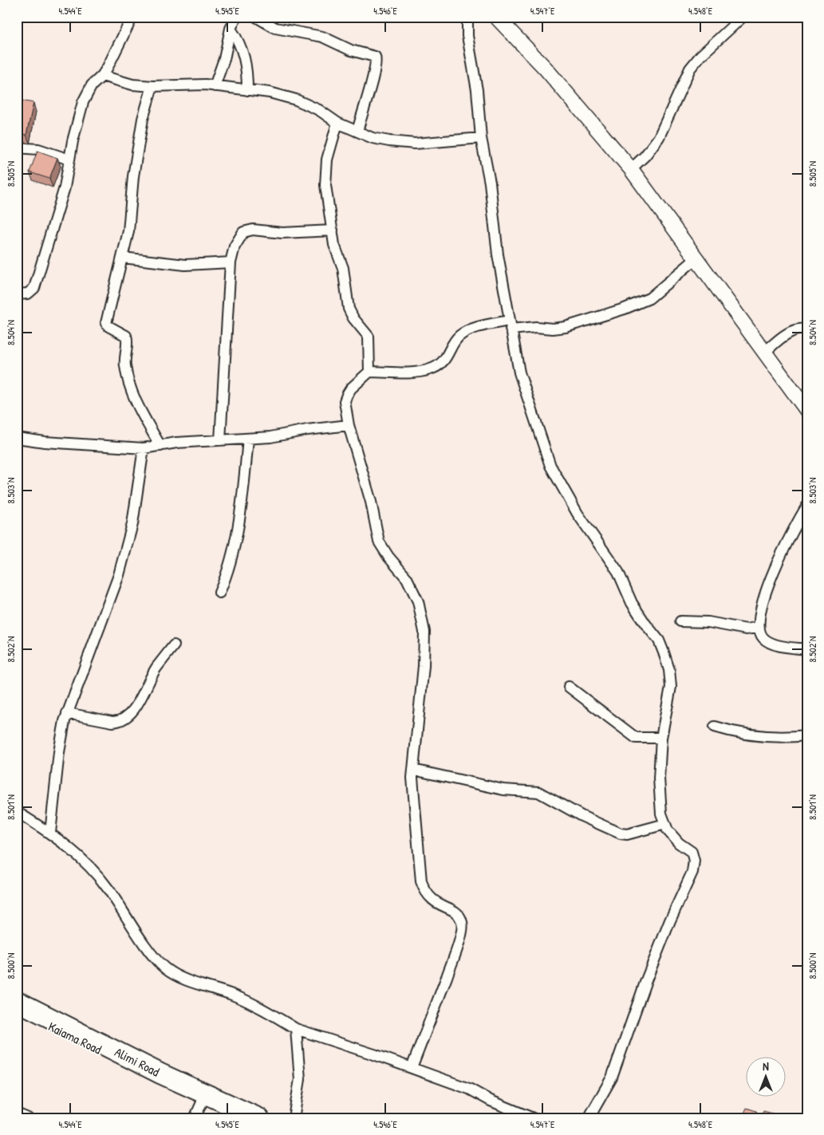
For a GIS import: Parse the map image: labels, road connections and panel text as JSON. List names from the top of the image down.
{
  "streets": {
    "highway": ["Kaiama Road", "Alimi Road"]
  },
  "north": "top",
  "coordinates": [
    "4.544°E",
    "4.545°E",
    "4.546°E",
    "4.547°E",
    "4.548°E",
    "8.505°N",
    "8.504°N",
    "8.503°N",
    "8.502°N",
    "8.501°N",
    "8.500°N"
  ]
}
